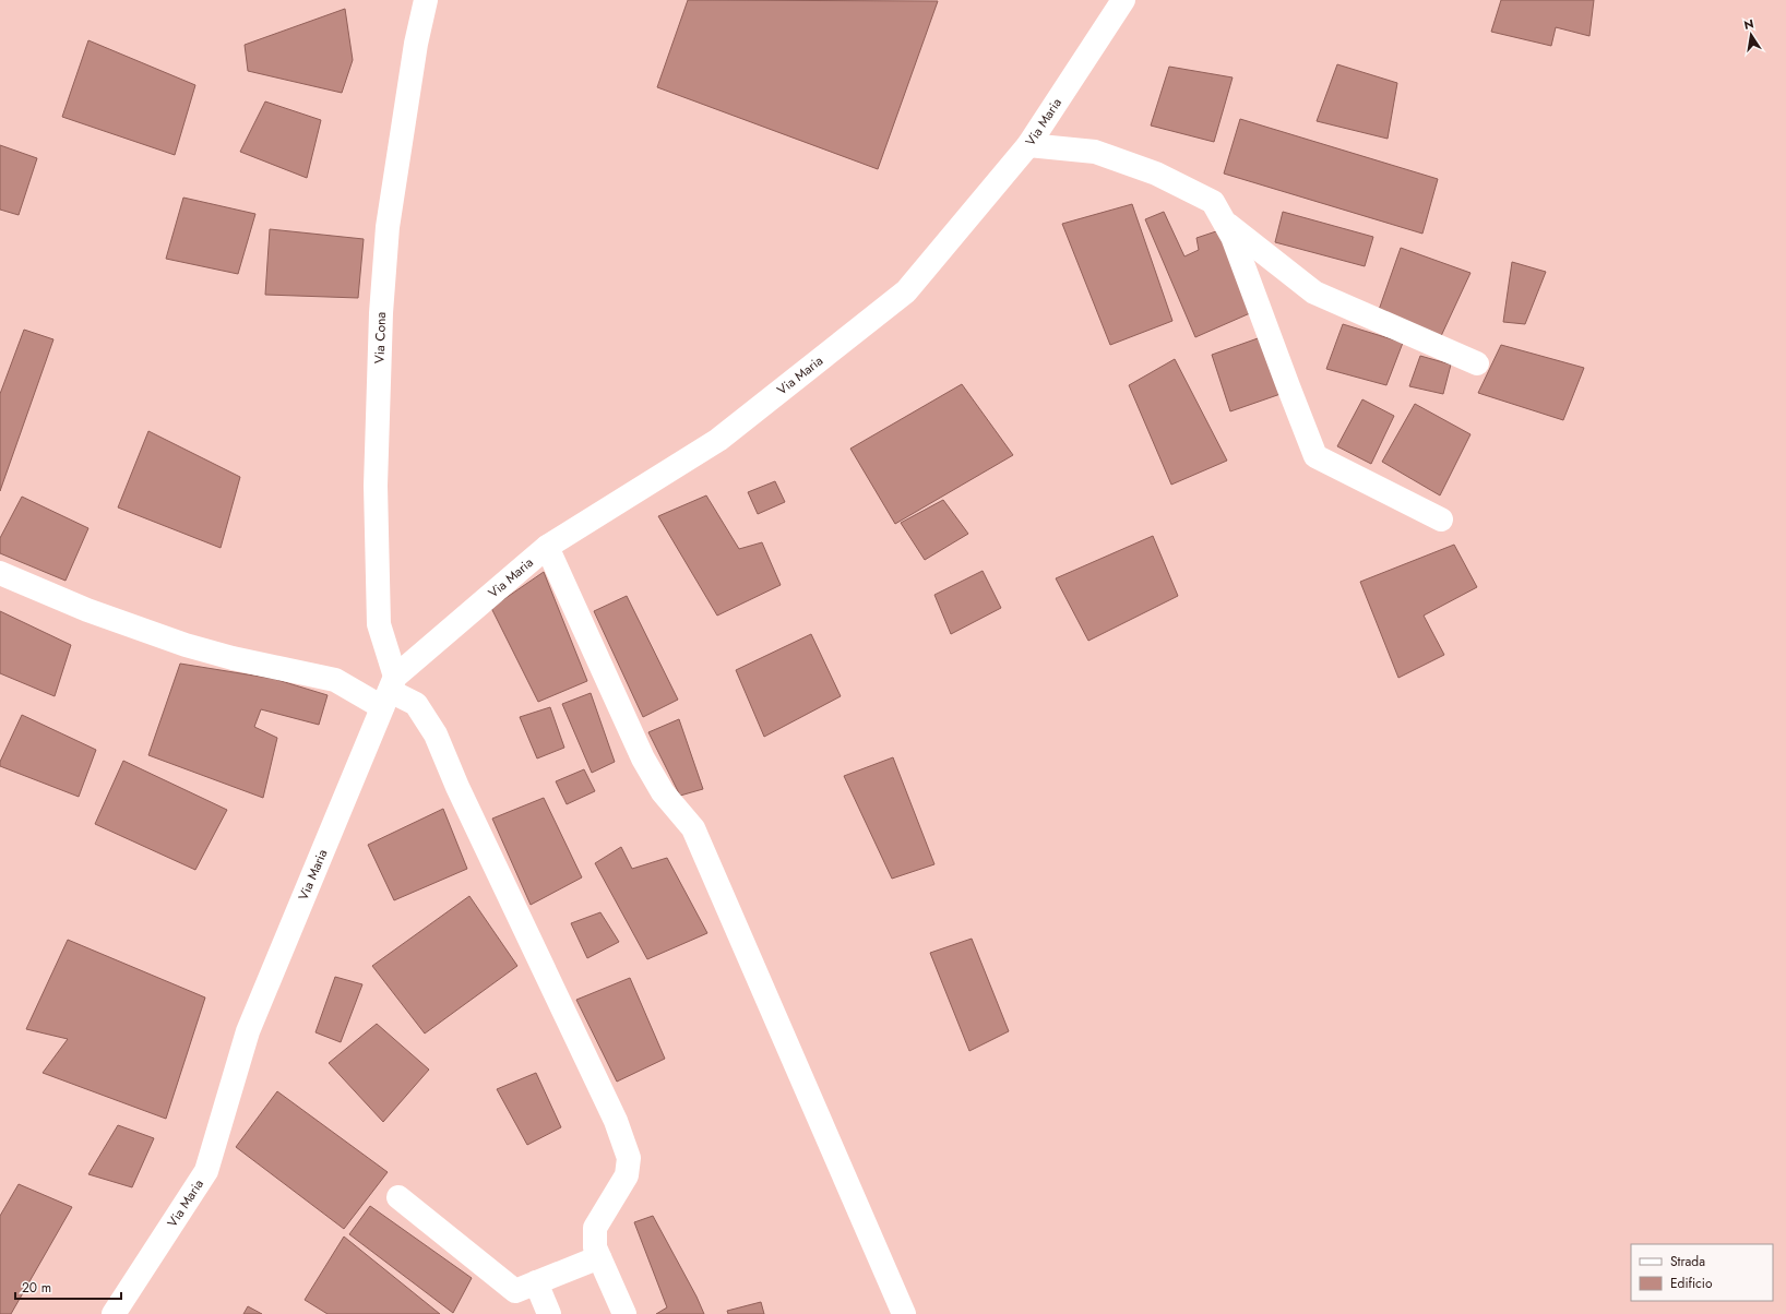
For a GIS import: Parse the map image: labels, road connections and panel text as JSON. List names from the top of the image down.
{
  "streets": {
    "street": ["Via Maria", "Via Cona"]
  },
  "crossings": [
    ["Via Maria", "Via Cona"]
  ],
  "legend": ["Strada", "Edificio"],
  "scale_bar": "20 m",
  "north": "top"
}
